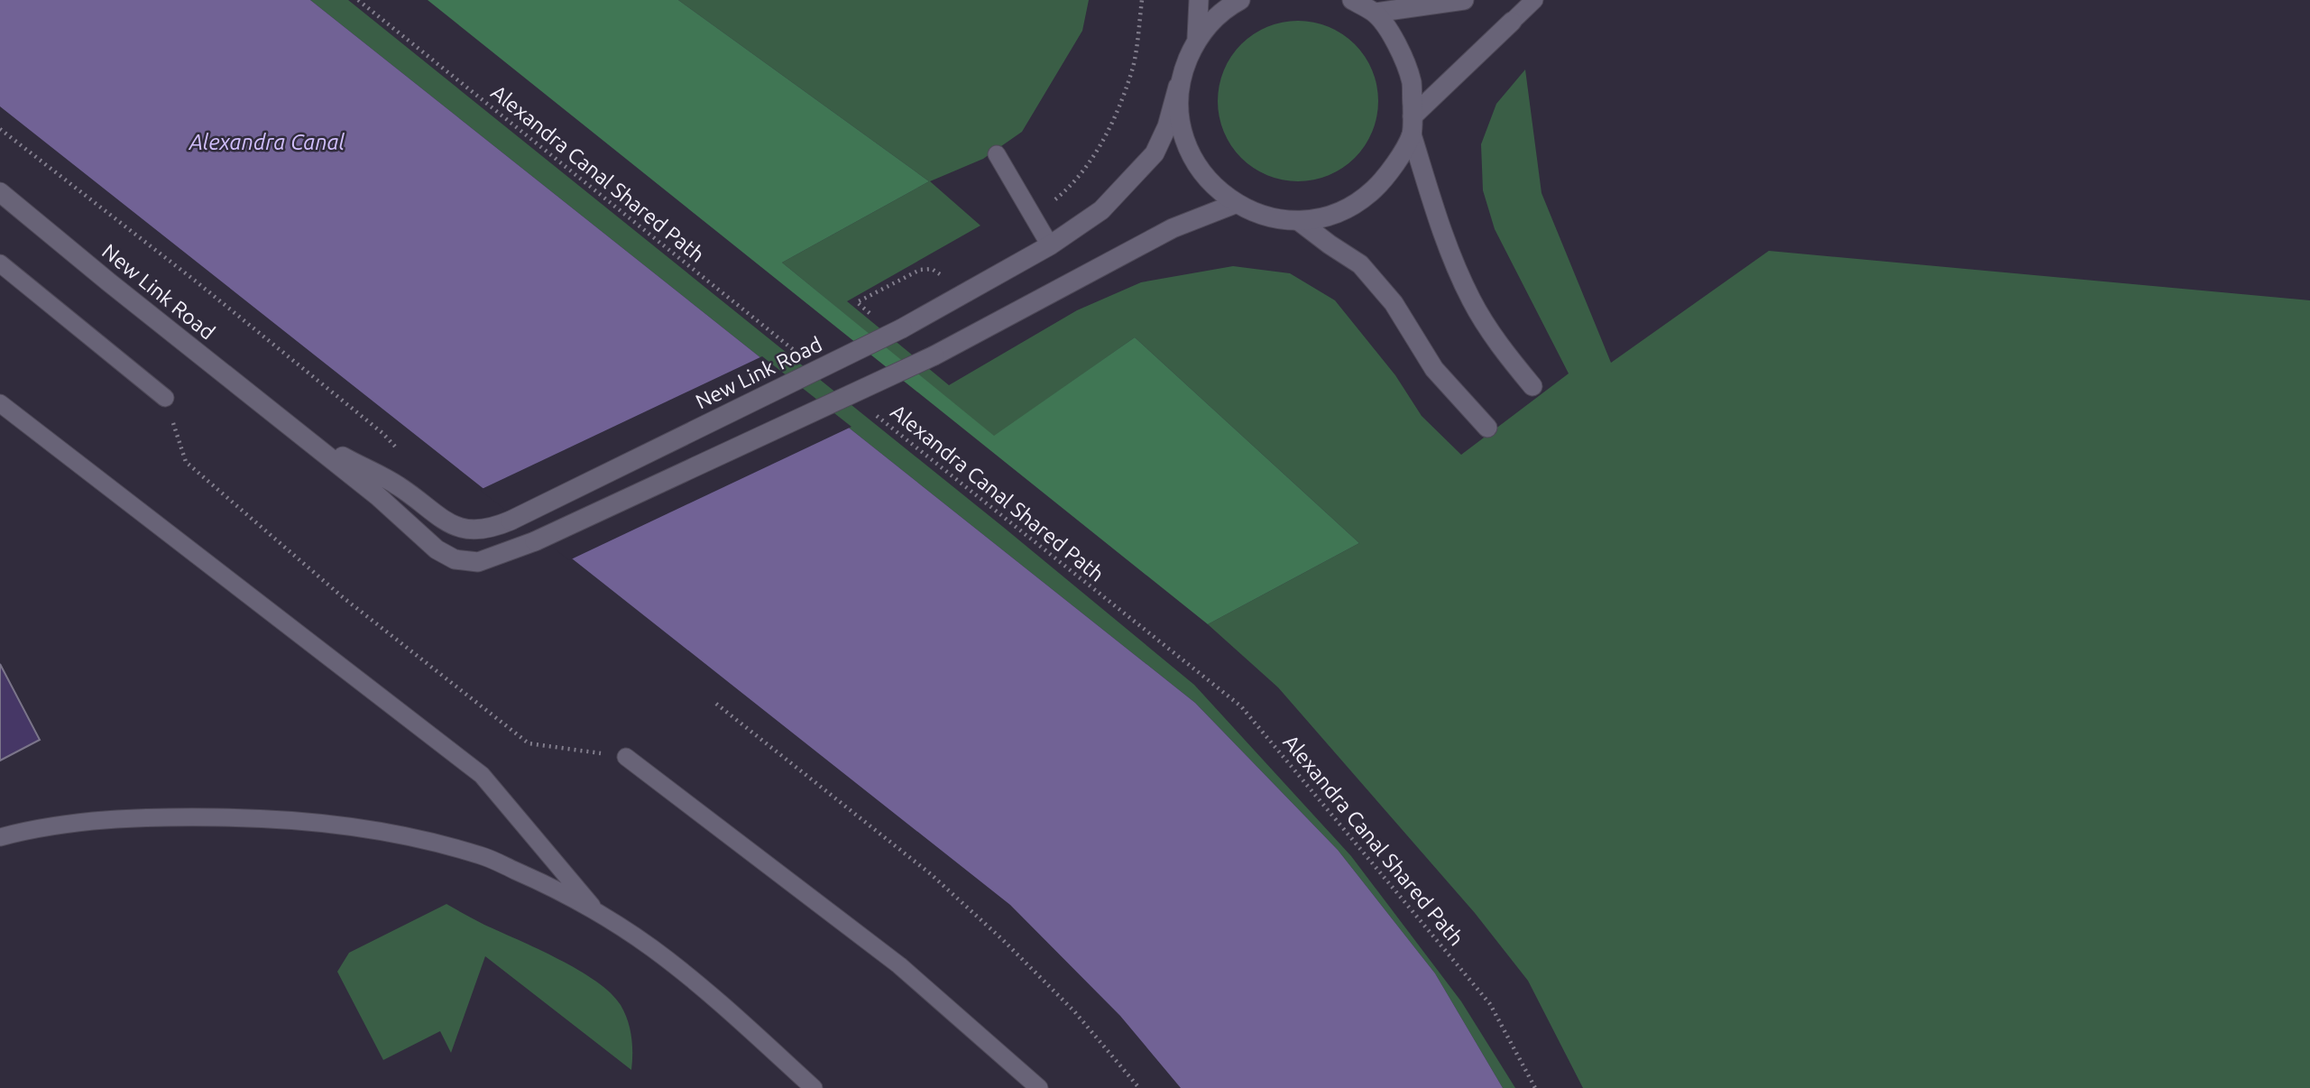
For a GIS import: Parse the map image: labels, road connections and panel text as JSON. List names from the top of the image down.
{
  "streets": {
    "street": ["New Link Road"],
    "path": ["Alexandra Canal Shared Path"]
  },
  "water": ["Alexandra Canal"]
}
